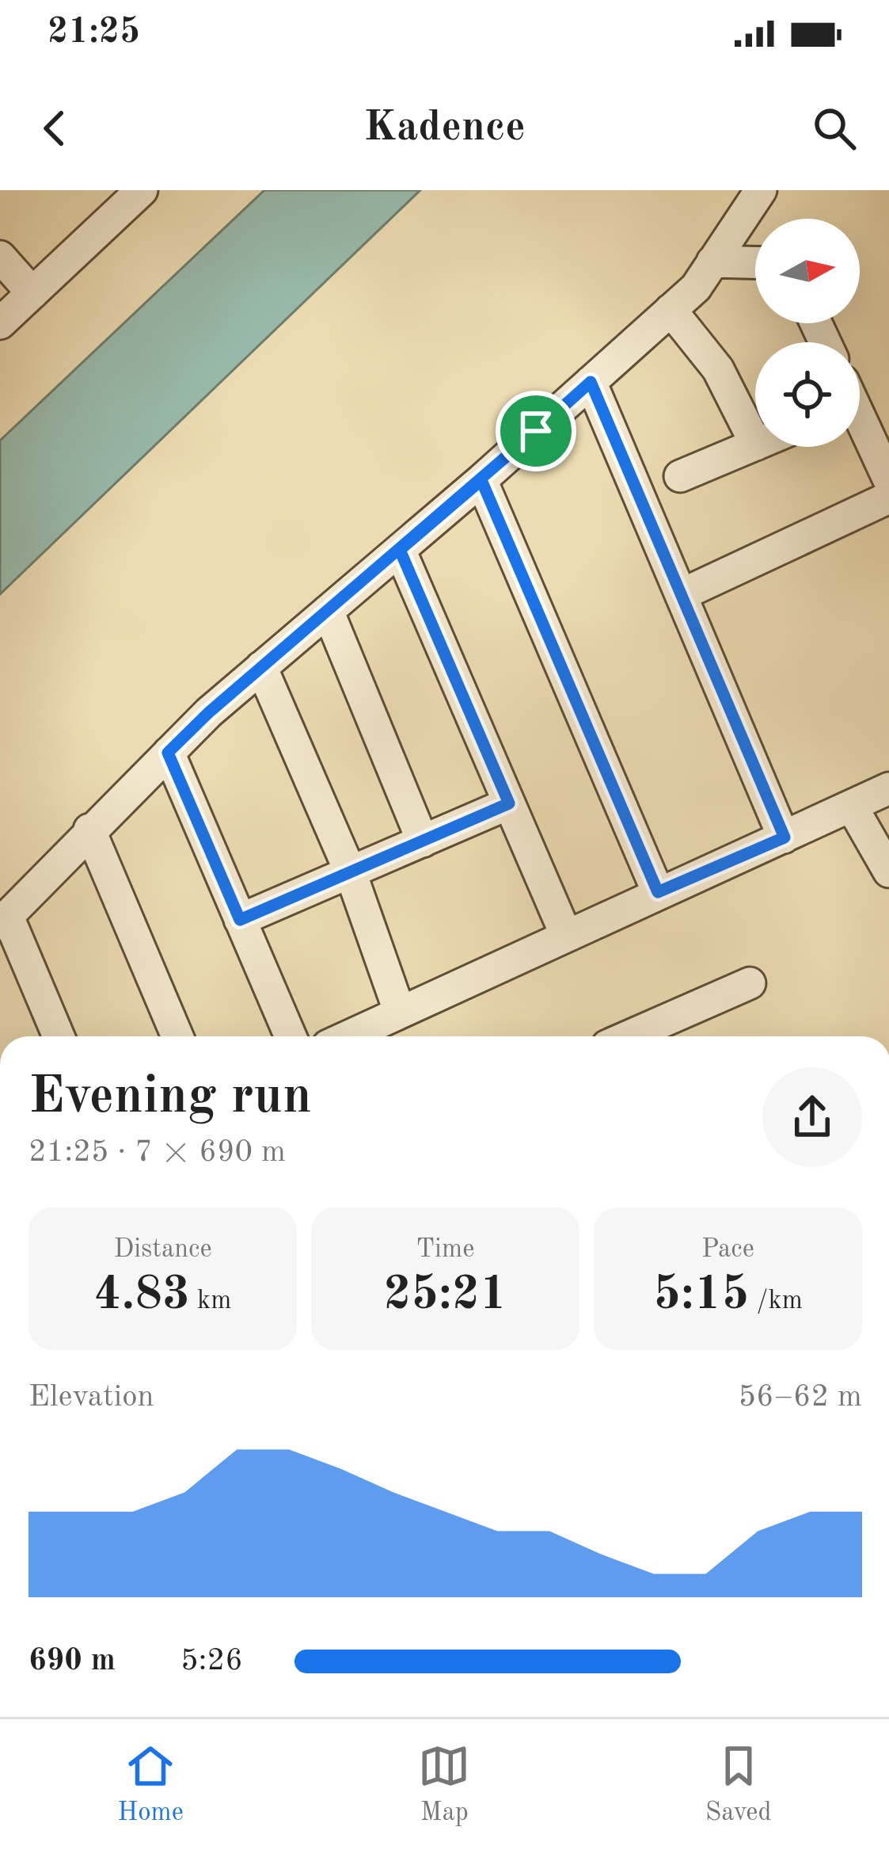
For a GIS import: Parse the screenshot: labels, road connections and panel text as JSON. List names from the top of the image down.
{
  "north": "right",
  "page": {
    "status": "21:25",
    "header": "Kadence",
    "heading": ["Evening run", "21:25 · 7 × 690 m"],
    "stats": [
      ["Distance", "4.83 km"],
      ["Time", "25:21"],
      ["Pace", "5:15 /km"]
    ],
    "chart": ["Elevation", "56–62 m"],
    "list": [
      {
        "name": "690 m",
        "note": "5:26"
      }
    ],
    "tabs": ["Home", "Map", "Saved"]
  }
}
